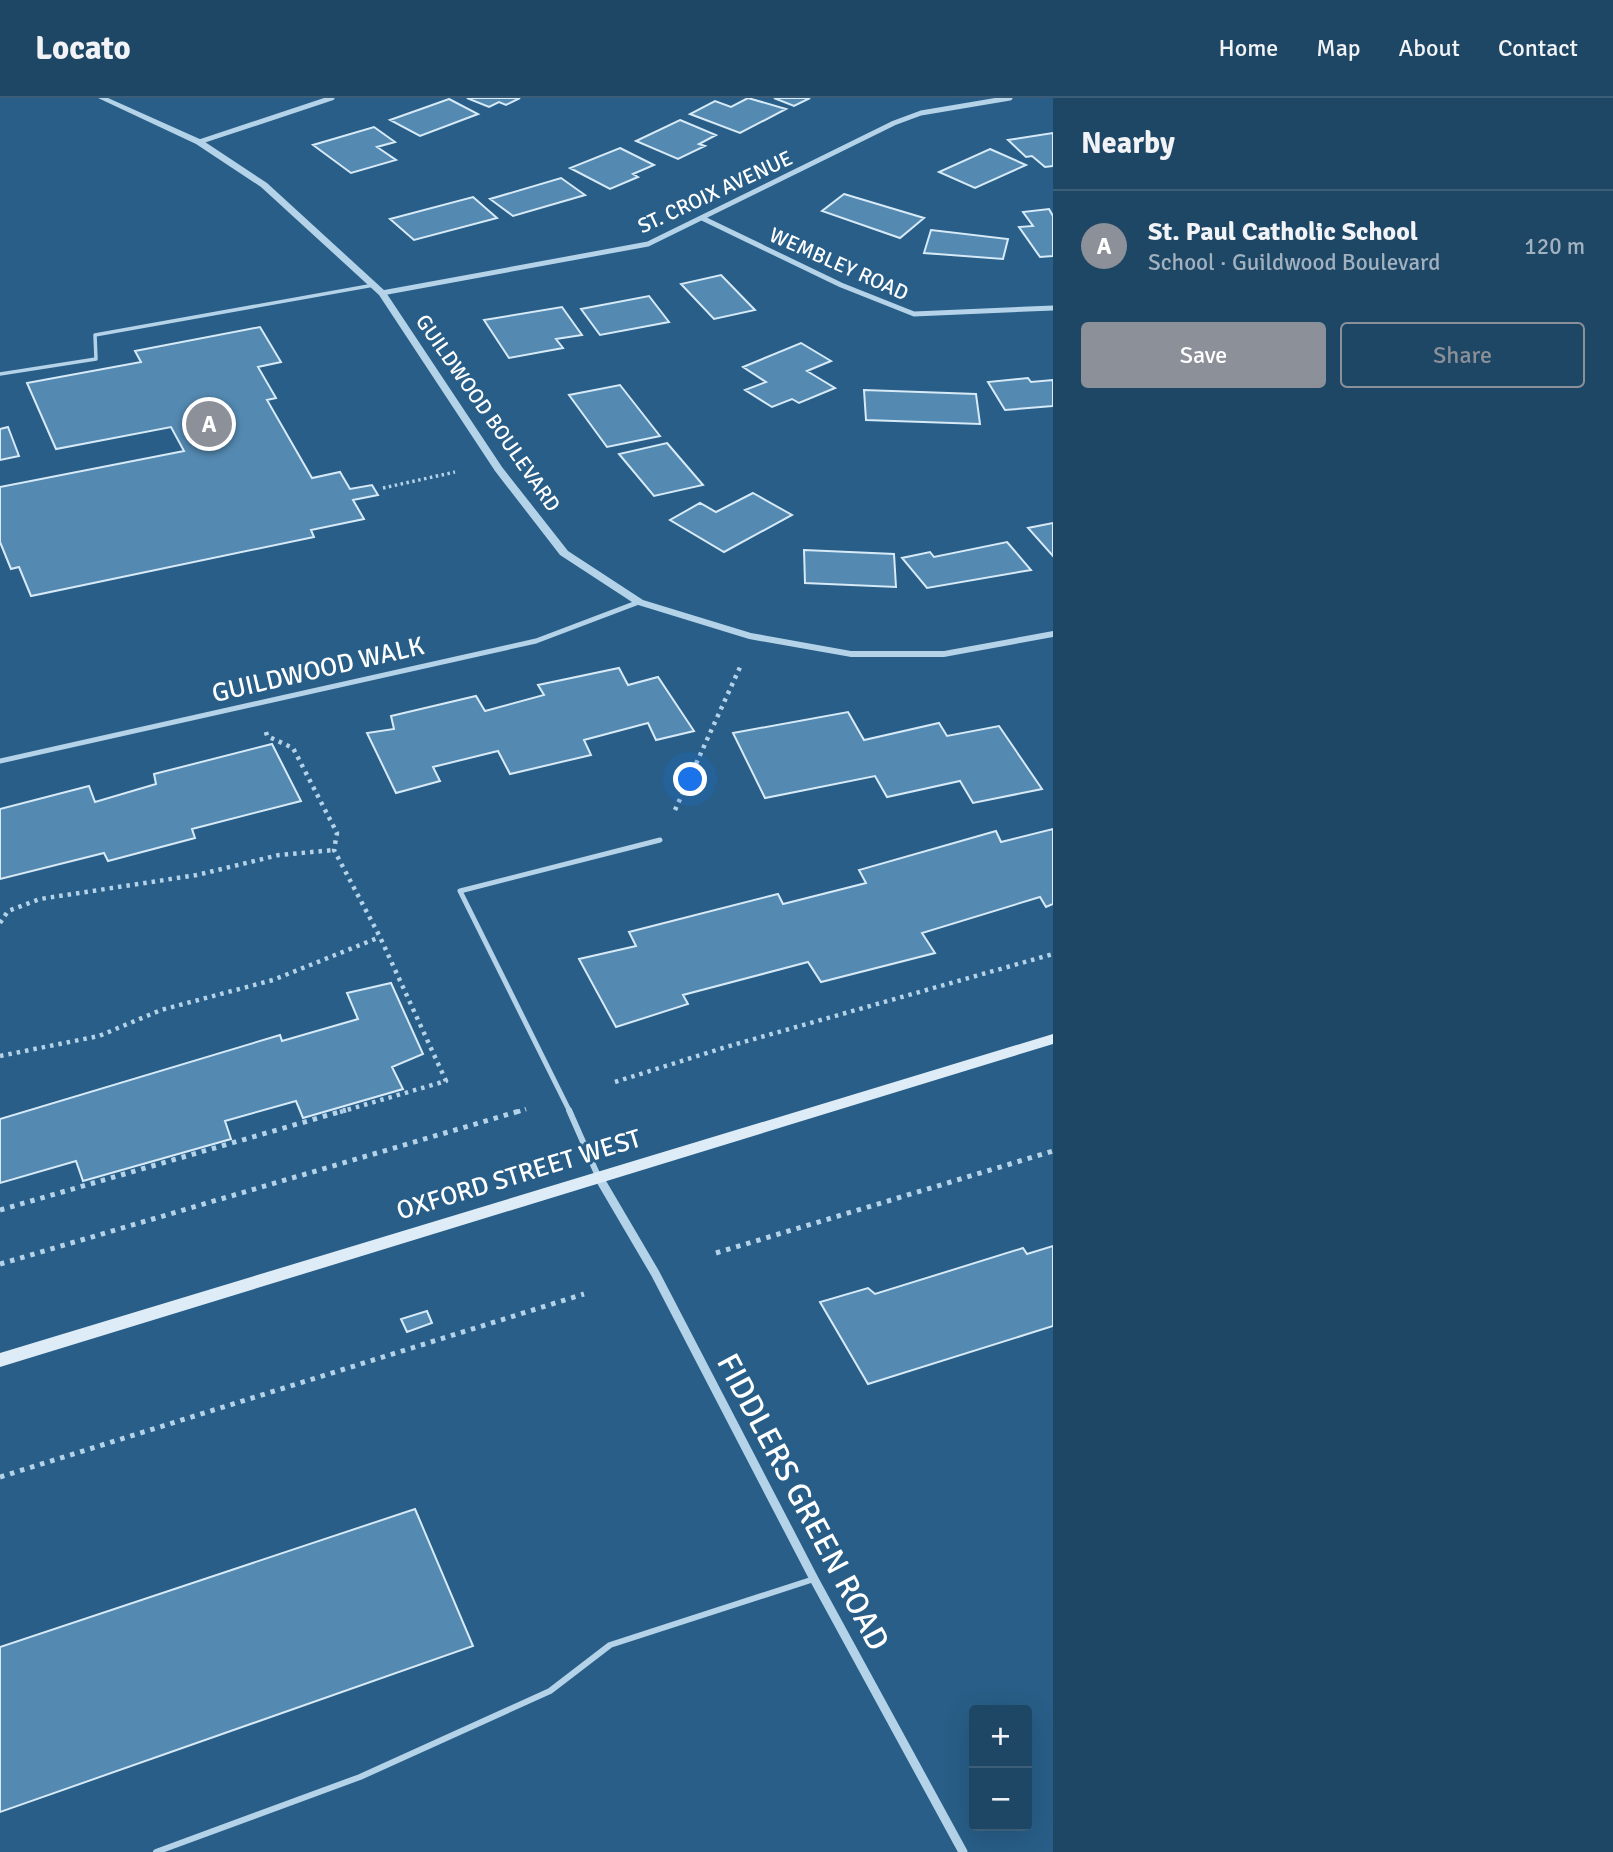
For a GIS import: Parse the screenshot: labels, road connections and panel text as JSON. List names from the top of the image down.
{
  "streets": {
    "main road": ["OXFORD STREET WEST"],
    "street": [
      "ST. CROIX AVENUE",
      "WEMBLEY ROAD",
      "GUILDWOOD BOULEVARD",
      "FIDDLERS GREEN ROAD"
    ],
    "lane": ["GUILDWOOD WALK"]
  },
  "crossings": [
    ["ST. CROIX AVENUE", "WEMBLEY ROAD"],
    ["ST. CROIX AVENUE", "GUILDWOOD BOULEVARD"],
    ["GUILDWOOD BOULEVARD", "GUILDWOOD WALK"],
    ["OXFORD STREET WEST", "FIDDLERS GREEN ROAD"]
  ],
  "page": {
    "header": "Locato",
    "nav": [
      "Home",
      "Map",
      "About",
      "Contact"
    ],
    "heading": "Nearby",
    "list": [
      {
        "mark": "A",
        "name": "St. Paul Catholic School",
        "note": "School · Guildwood Boulevard",
        "value": "120 m"
      }
    ],
    "buttons": ["Save", "Share"],
    "pins": "A",
    "map_buttons": ["+", "−"]
  }
}
